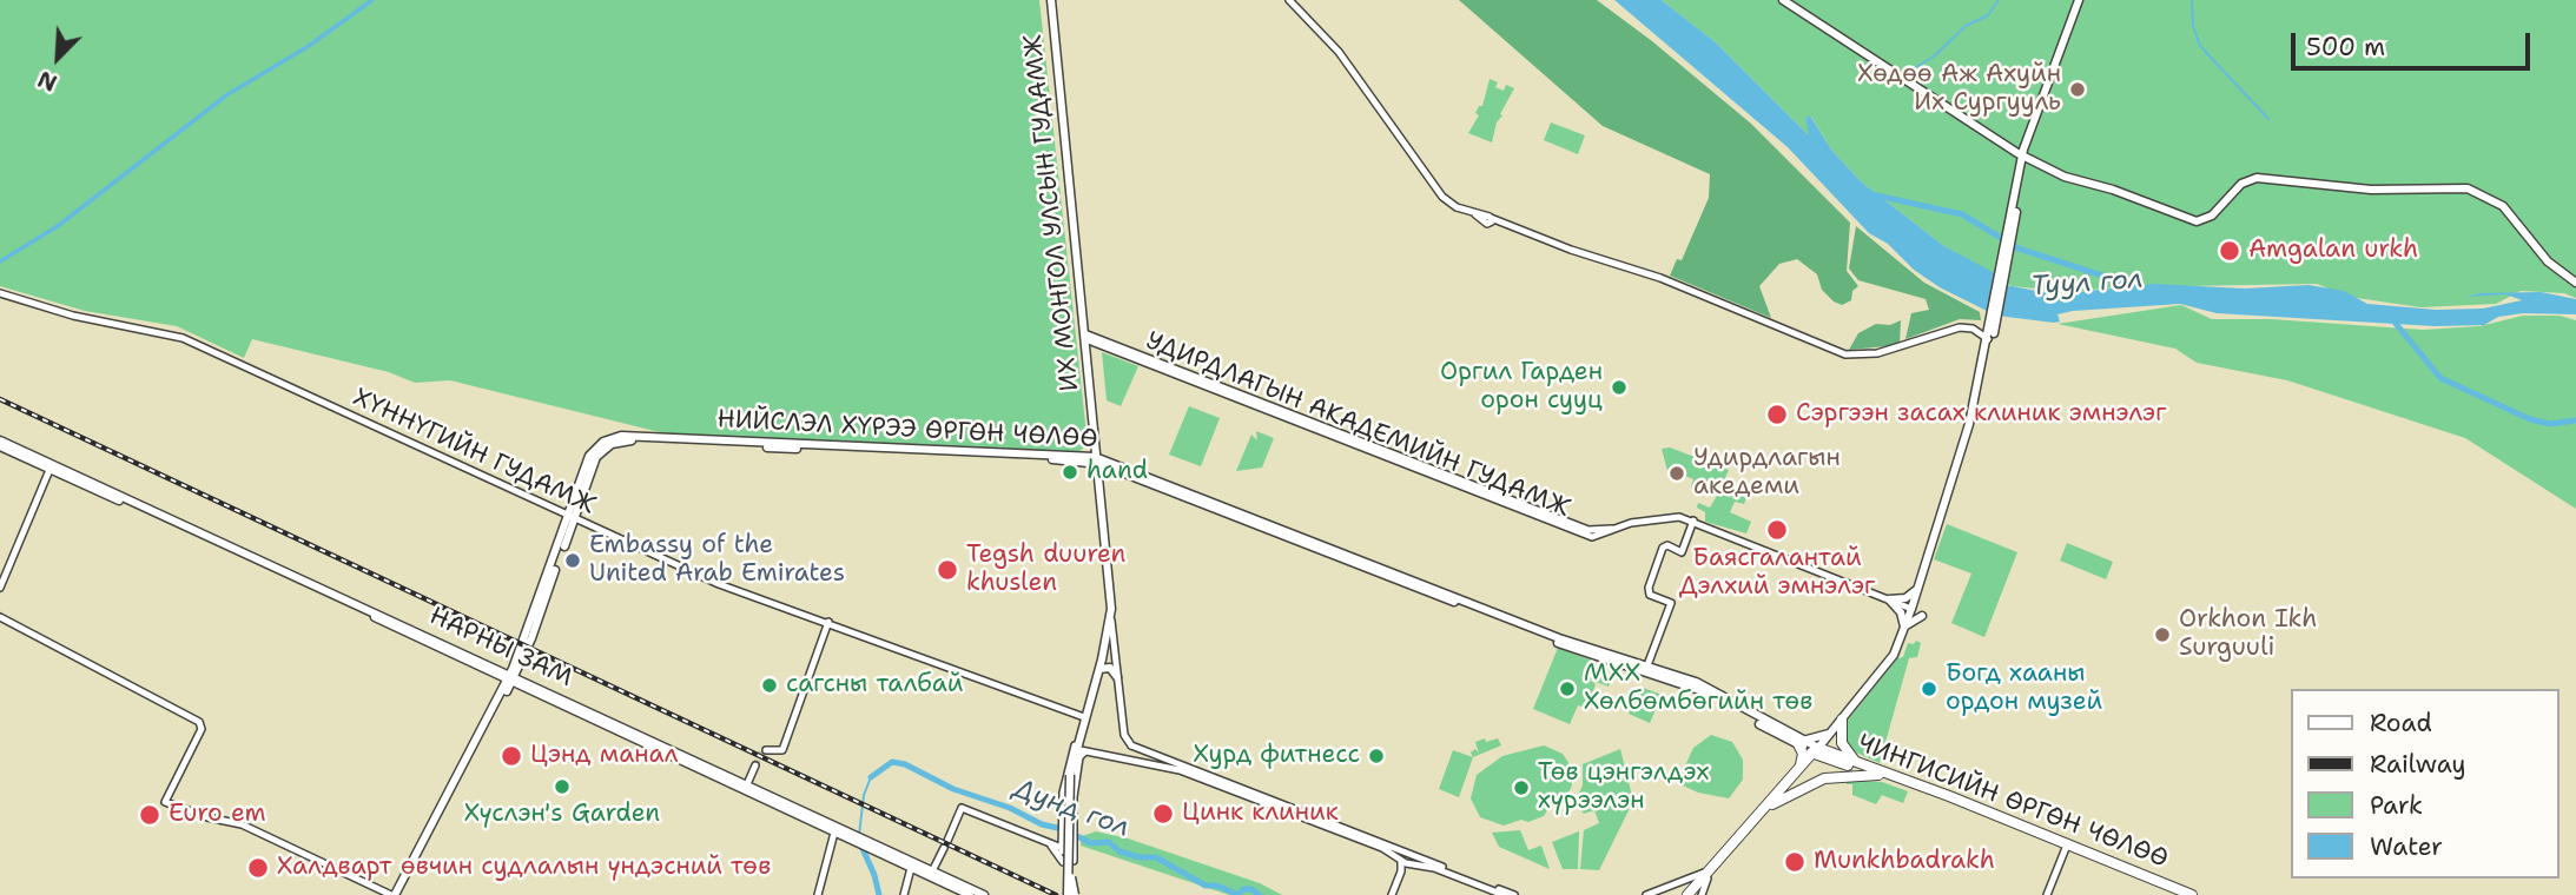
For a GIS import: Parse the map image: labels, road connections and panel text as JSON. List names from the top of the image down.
{
  "streets": {
    "highway": ["ЧИНГИСИЙН ӨРГӨН ЧӨЛӨӨ"],
    "main road": [
      "ИХ МОНГОЛ УЛСЫН ГУДАМЖ",
      "УДИРДЛАГЫН АКАДЕМИЙН ГУДАМЖ",
      "НИЙСЛЭЛ ХҮРЭЭ ӨРГӨН ЧӨЛӨӨ",
      "ХҮННҮГИЙН ГУДАМЖ",
      "НАРНЫ ЗАМ"
    ]
  },
  "crossings": [
    ["ИХ МОНГОЛ УЛСЫН ГУДАМЖ", "УДИРДЛАГЫН АКАДЕМИЙН ГУДАМЖ"],
    ["ИХ МОНГОЛ УЛСЫН ГУДАМЖ", "НИЙСЛЭЛ ХҮРЭЭ ӨРГӨН ЧӨЛӨӨ"],
    ["ИХ МОНГОЛ УЛСЫН ГУДАМЖ", "ХҮННҮГИЙН ГУДАМЖ"],
    ["НИЙСЛЭЛ ХҮРЭЭ ӨРГӨН ЧӨЛӨӨ", "ХҮННҮГИЙН ГУДАМЖ"],
    ["НИЙСЛЭЛ ХҮРЭЭ ӨРГӨН ЧӨЛӨӨ", "НАРНЫ ЗАМ"],
    ["НИЙСЛЭЛ ХҮРЭЭ ӨРГӨН ЧӨЛӨӨ", "ЧИНГИСИЙН ӨРГӨН ЧӨЛӨӨ"]
  ],
  "water": ["Туул гол", "Дунд гол"],
  "places": [
    "Хөдөө Аж Ахуйн Их Сургууль",
    "Amgalan urkh",
    "Оргил Гарден орон сууц",
    "Сэргээн засах клиник эмнэлэг",
    "hand",
    "Удирдлагын акедеми",
    "Баясгалантай Дэлхий эмнэлэг",
    "Embassy of the United Arab Emirates",
    "Tegsh duuren khuslen",
    "Orkhon Ikh Surguuli",
    "сагсны талбай",
    "МХХ Хөлбөмбөгийн төв",
    "Богд хааны ордон музей",
    "Цэнд манал",
    "Хурд фитнесс",
    "Хүслэн's Garden",
    "Төв цэнгэлдэх хүрээлэн",
    "Цинк клиник",
    "Euro em",
    "Munkhbadrakh",
    "Халдварт өвчин судлалын үндэсний төв"
  ],
  "legend": [
    "Road",
    "Railway",
    "Park",
    "Water"
  ],
  "scale_bar": "500 m",
  "north": "bottom left"
}
